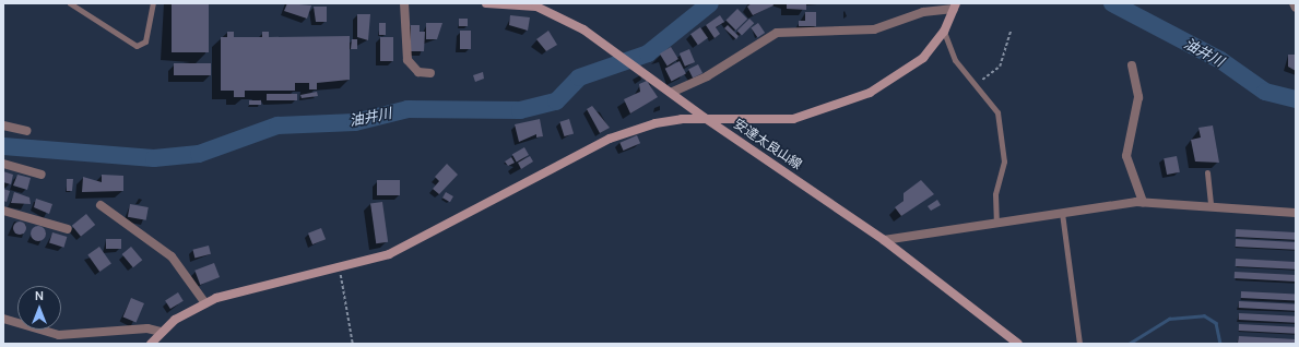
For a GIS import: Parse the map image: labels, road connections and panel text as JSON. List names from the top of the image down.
{
  "streets": {
    "street": ["安達太良山線"]
  },
  "water": ["油井川"],
  "north": "top"
}
